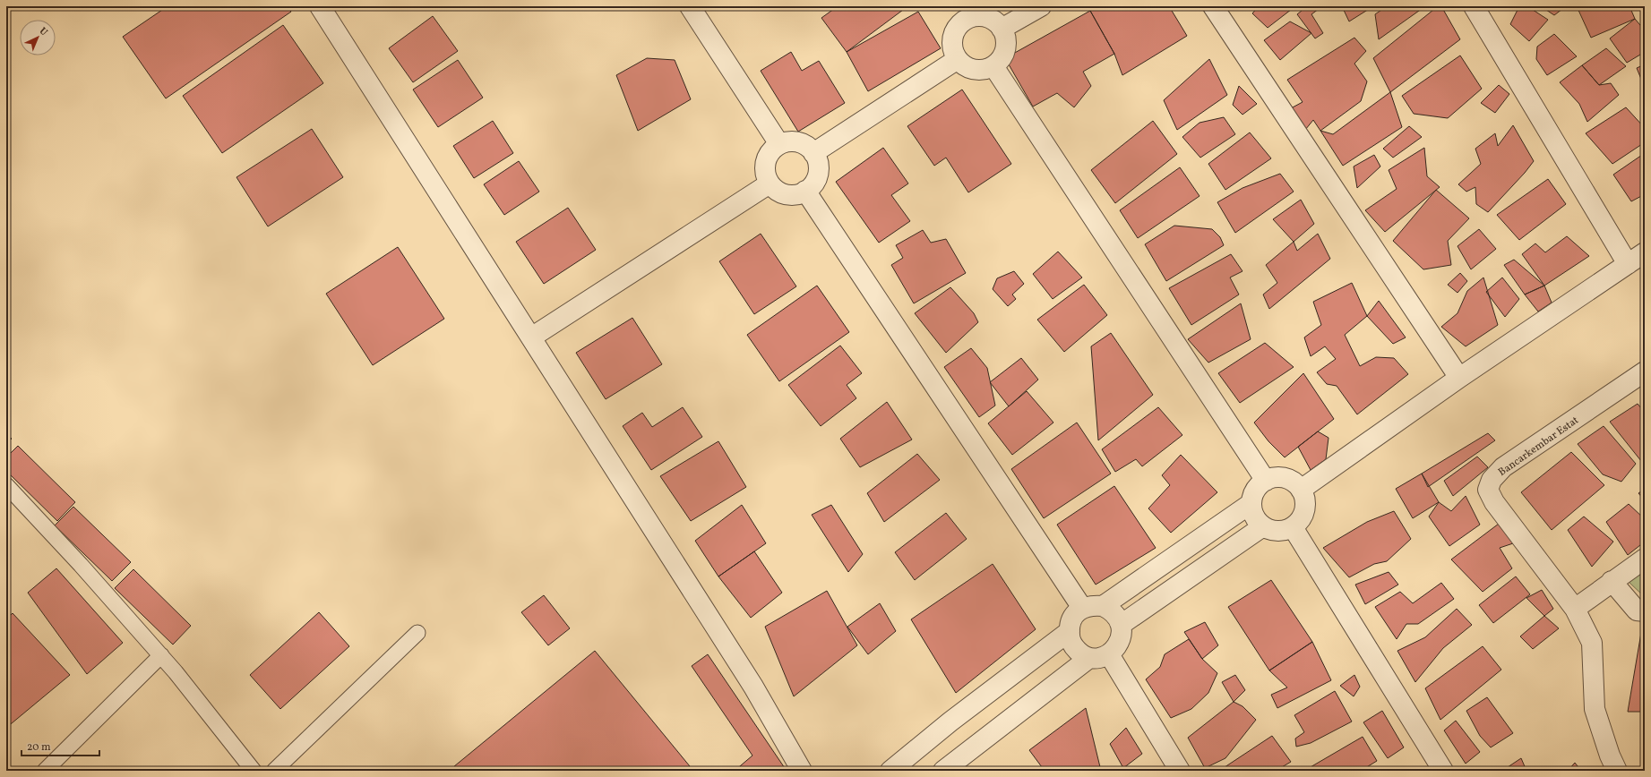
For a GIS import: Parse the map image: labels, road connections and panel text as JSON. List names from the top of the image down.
{
  "streets": {
    "street": ["Bancarkembar Estat"]
  },
  "scale_bar": "20 m",
  "north": "top right"
}
